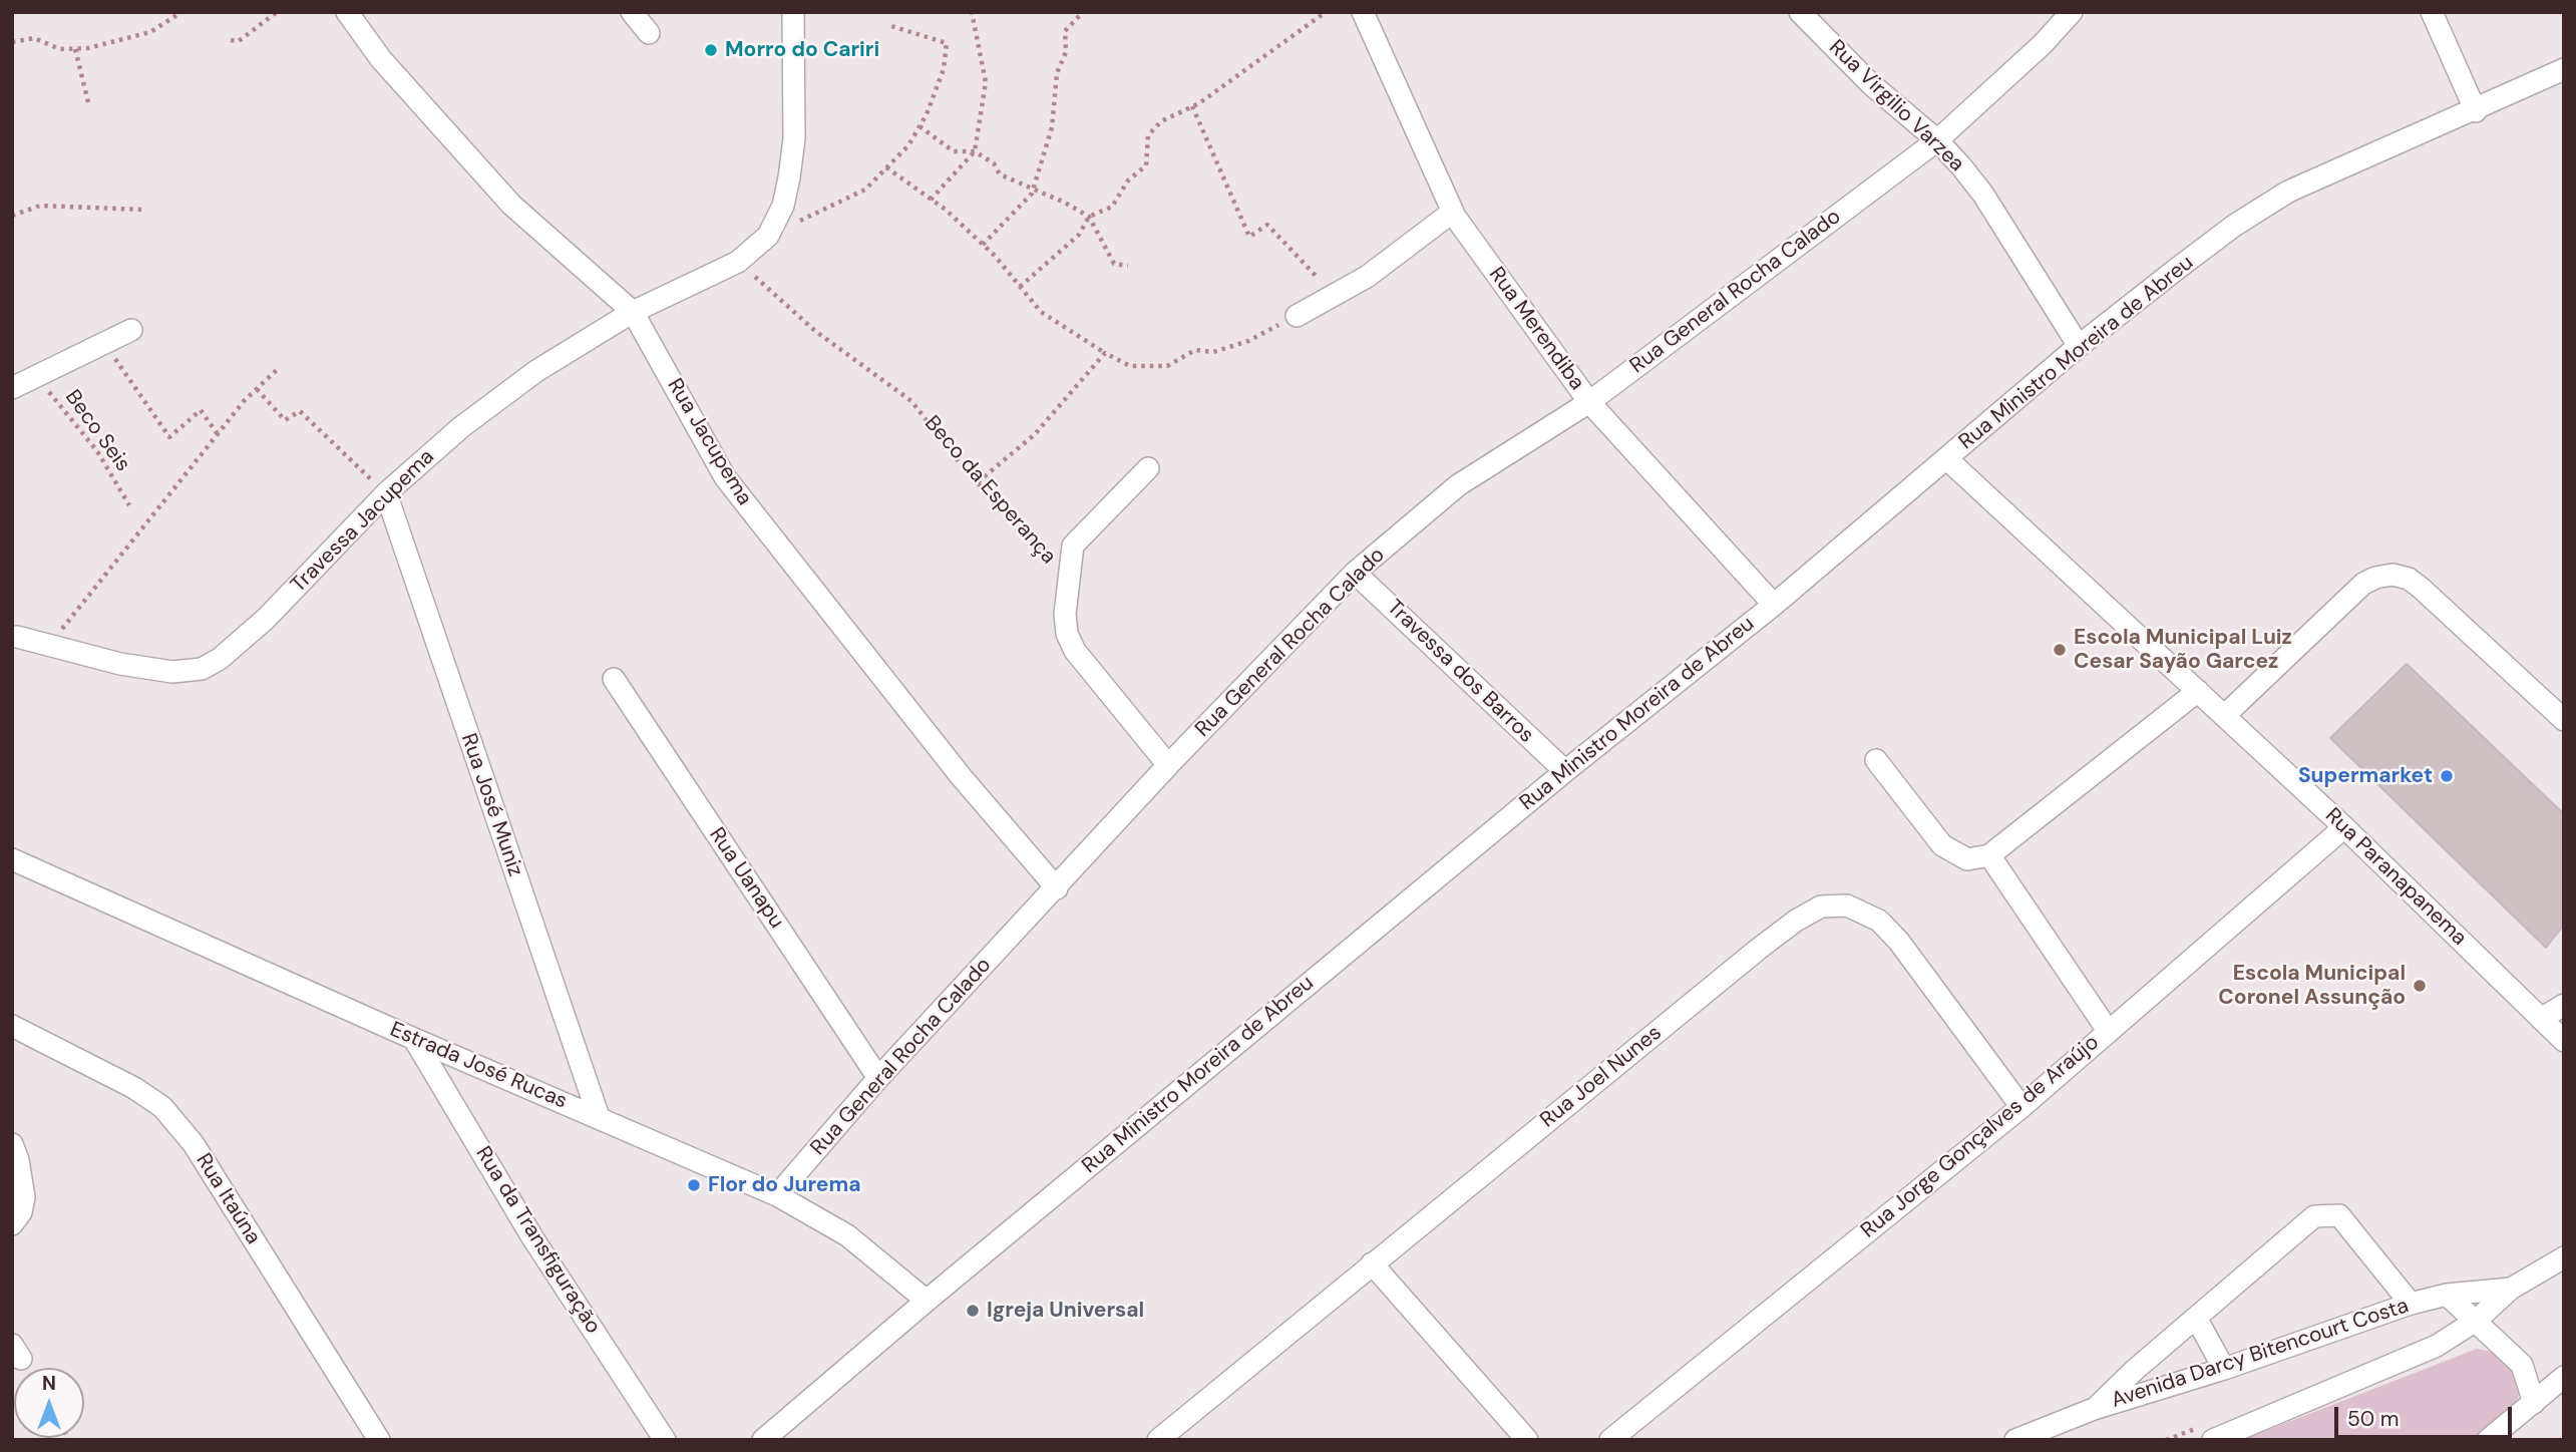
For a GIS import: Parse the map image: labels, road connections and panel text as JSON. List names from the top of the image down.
{
  "streets": {
    "street": [
      "Rua Virgilio Varzea",
      "Rua General Rocha Calado",
      "Rua Merendiba",
      "Rua Ministro Moreira de Abreu",
      "Rua Jacupema",
      "Beco da Esperança",
      "Travessa Jacupema",
      "Travessa dos Barros",
      "Rua José Muniz",
      "Rua Paranapanema",
      "Rua Uanapu",
      "Estrada José Rucas",
      "Rua Joel Nunes",
      "Rua Jorge Gonçalves de Araújo",
      "Rua Itaúna",
      "Rua da Transfiguração",
      "Avenida Darcy Bitencourt Costa"
    ],
    "path": ["Beco Seis"]
  },
  "crossings": [
    ["Rua Virgilio Varzea", "Rua General Rocha Calado"],
    ["Rua Virgilio Varzea", "Rua Ministro Moreira de Abreu"],
    ["Rua General Rocha Calado", "Rua Merendiba"],
    ["Rua General Rocha Calado", "Rua Jacupema"],
    ["Rua General Rocha Calado", "Beco da Esperança"],
    ["Rua General Rocha Calado", "Travessa dos Barros"],
    ["Rua General Rocha Calado", "Rua Uanapu"],
    ["Rua General Rocha Calado", "Estrada José Rucas"],
    ["Rua Merendiba", "Rua Ministro Moreira de Abreu"],
    ["Rua Ministro Moreira de Abreu", "Travessa dos Barros"],
    ["Rua Ministro Moreira de Abreu", "Rua Paranapanema"],
    ["Rua Ministro Moreira de Abreu", "Estrada José Rucas"],
    ["Rua Jacupema", "Travessa Jacupema"],
    ["Beco da Esperança", "Travessa Jacupema"],
    ["Travessa Jacupema", "Rua José Muniz"],
    ["Rua José Muniz", "Estrada José Rucas"],
    ["Rua Paranapanema", "Rua Jorge Gonçalves de Araújo"],
    ["Estrada José Rucas", "Rua da Transfiguração"],
    ["Rua Joel Nunes", "Rua Jorge Gonçalves de Araújo"]
  ],
  "places": [
    "Morro do Cariri",
    "Escola Municipal Luiz Cesar Sayão Garcez",
    "Supermarket",
    "Escola Municipal Coronel Assunção",
    "Flor do Jurema",
    "Igreja Universal"
  ],
  "scale_bar": "50 m",
  "north": "top"
}
